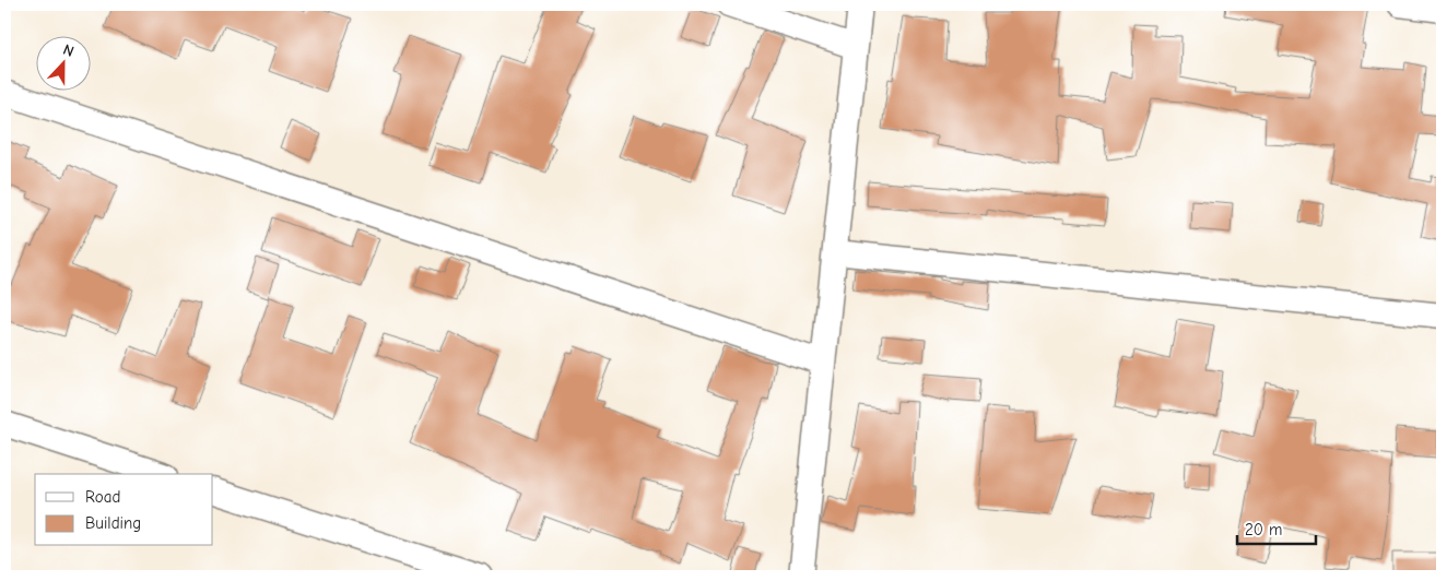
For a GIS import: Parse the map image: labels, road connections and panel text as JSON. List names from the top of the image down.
{
  "legend": ["Road", "Building"],
  "scale_bar": "20 m",
  "north": "top"
}
